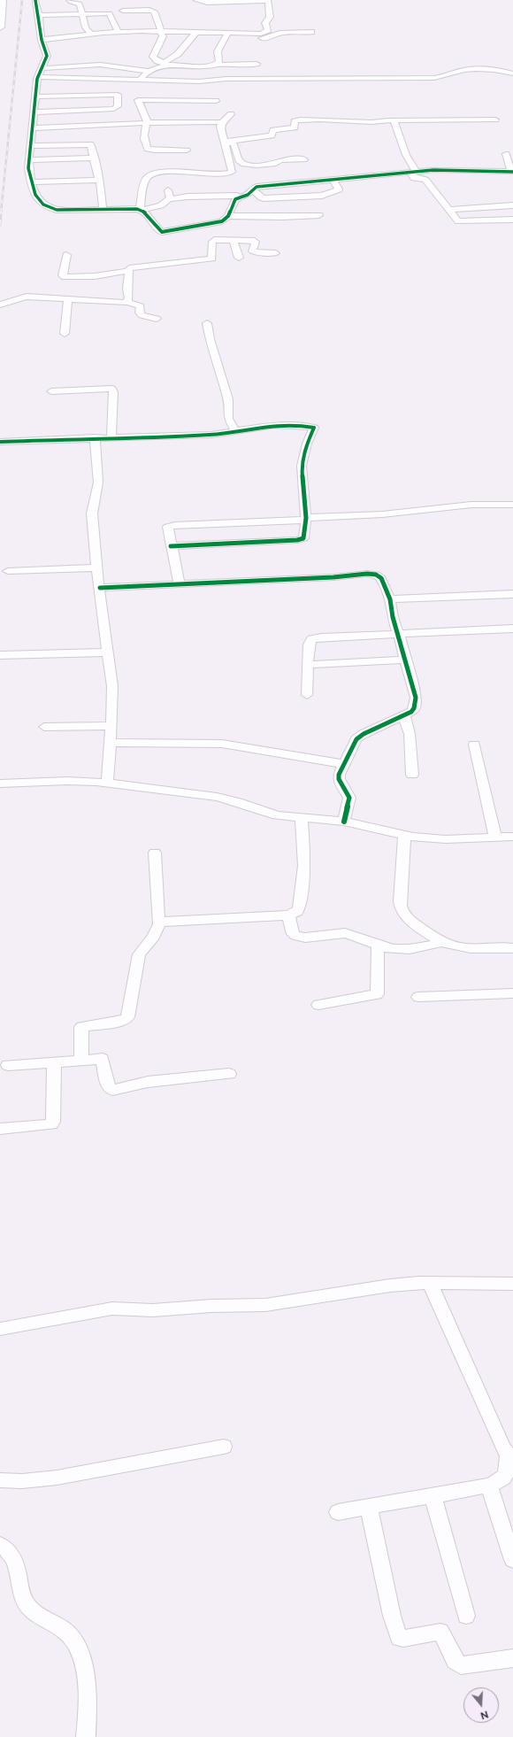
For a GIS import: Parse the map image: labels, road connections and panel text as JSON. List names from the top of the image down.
{
  "north": "bottom"
}
